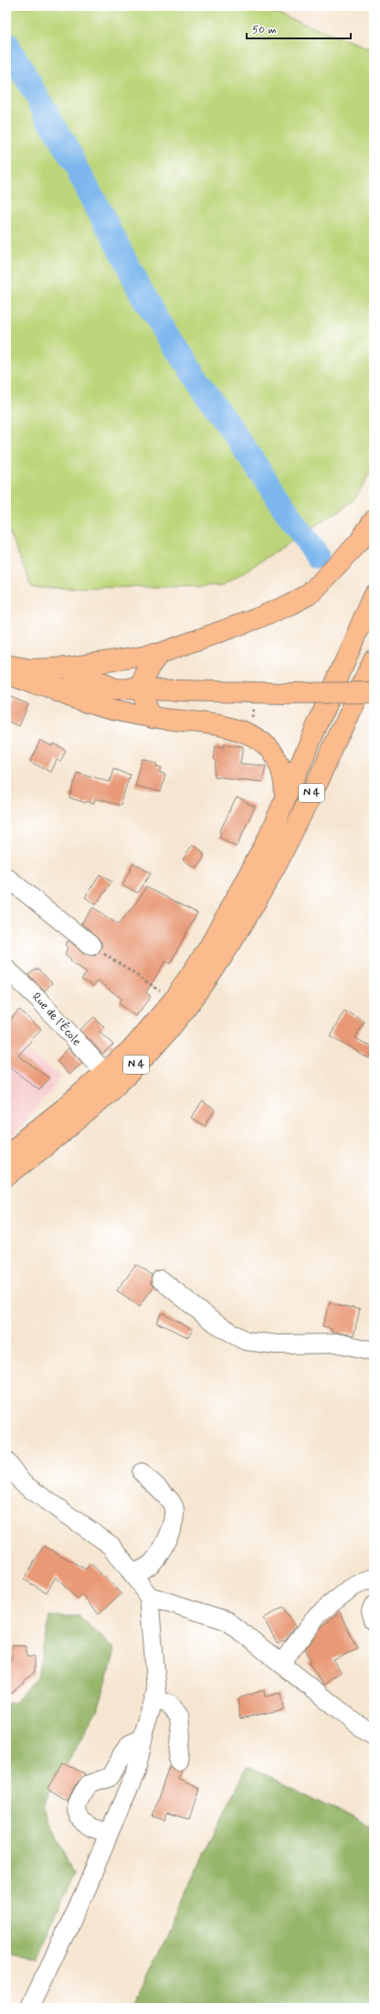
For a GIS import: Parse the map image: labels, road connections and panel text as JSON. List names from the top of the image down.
{
  "streets": {
    "main road": ["N 4"],
    "street": ["Rue de l'École"]
  },
  "crossings": [
    ["N 4", "Rue de l'École"]
  ],
  "scale_bar": "50 m"
}
